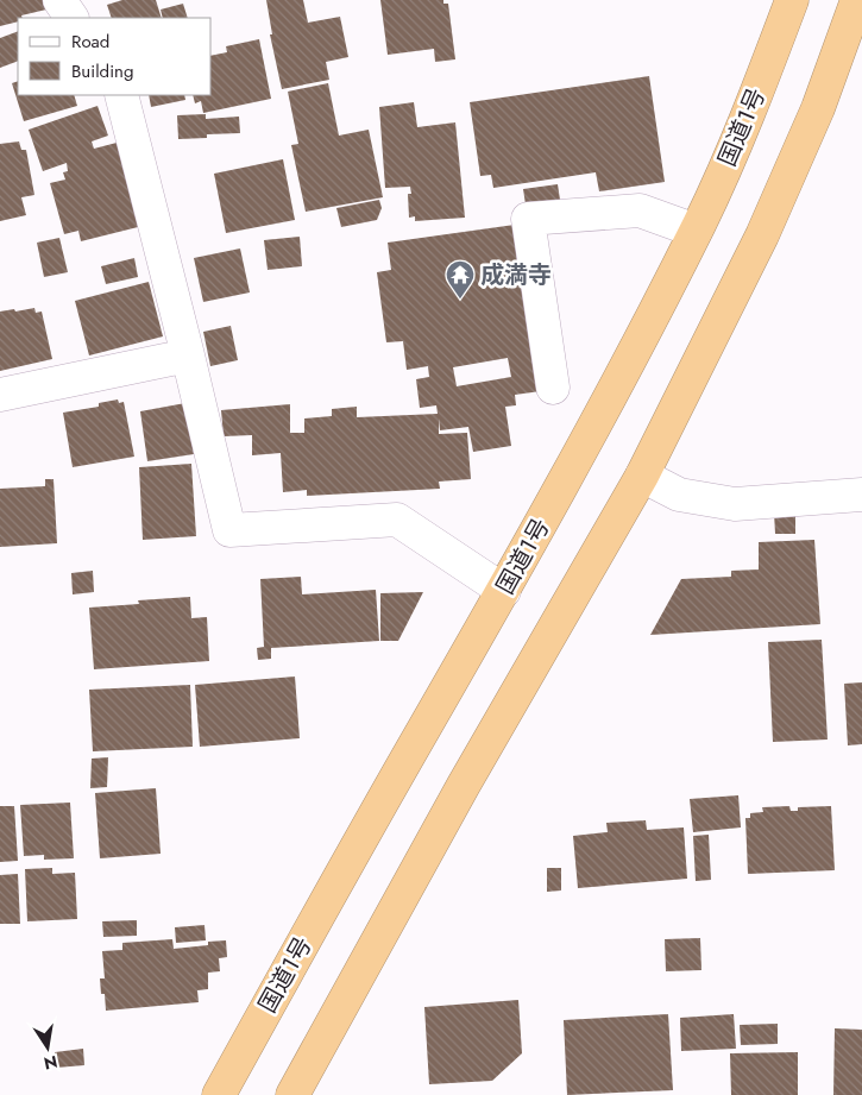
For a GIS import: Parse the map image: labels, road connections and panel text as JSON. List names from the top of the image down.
{
  "streets": {
    "highway": ["国道1号"]
  },
  "places": {
    "temple": ["成満寺"]
  },
  "legend": ["Road", "Building"],
  "north": "bottom"
}
